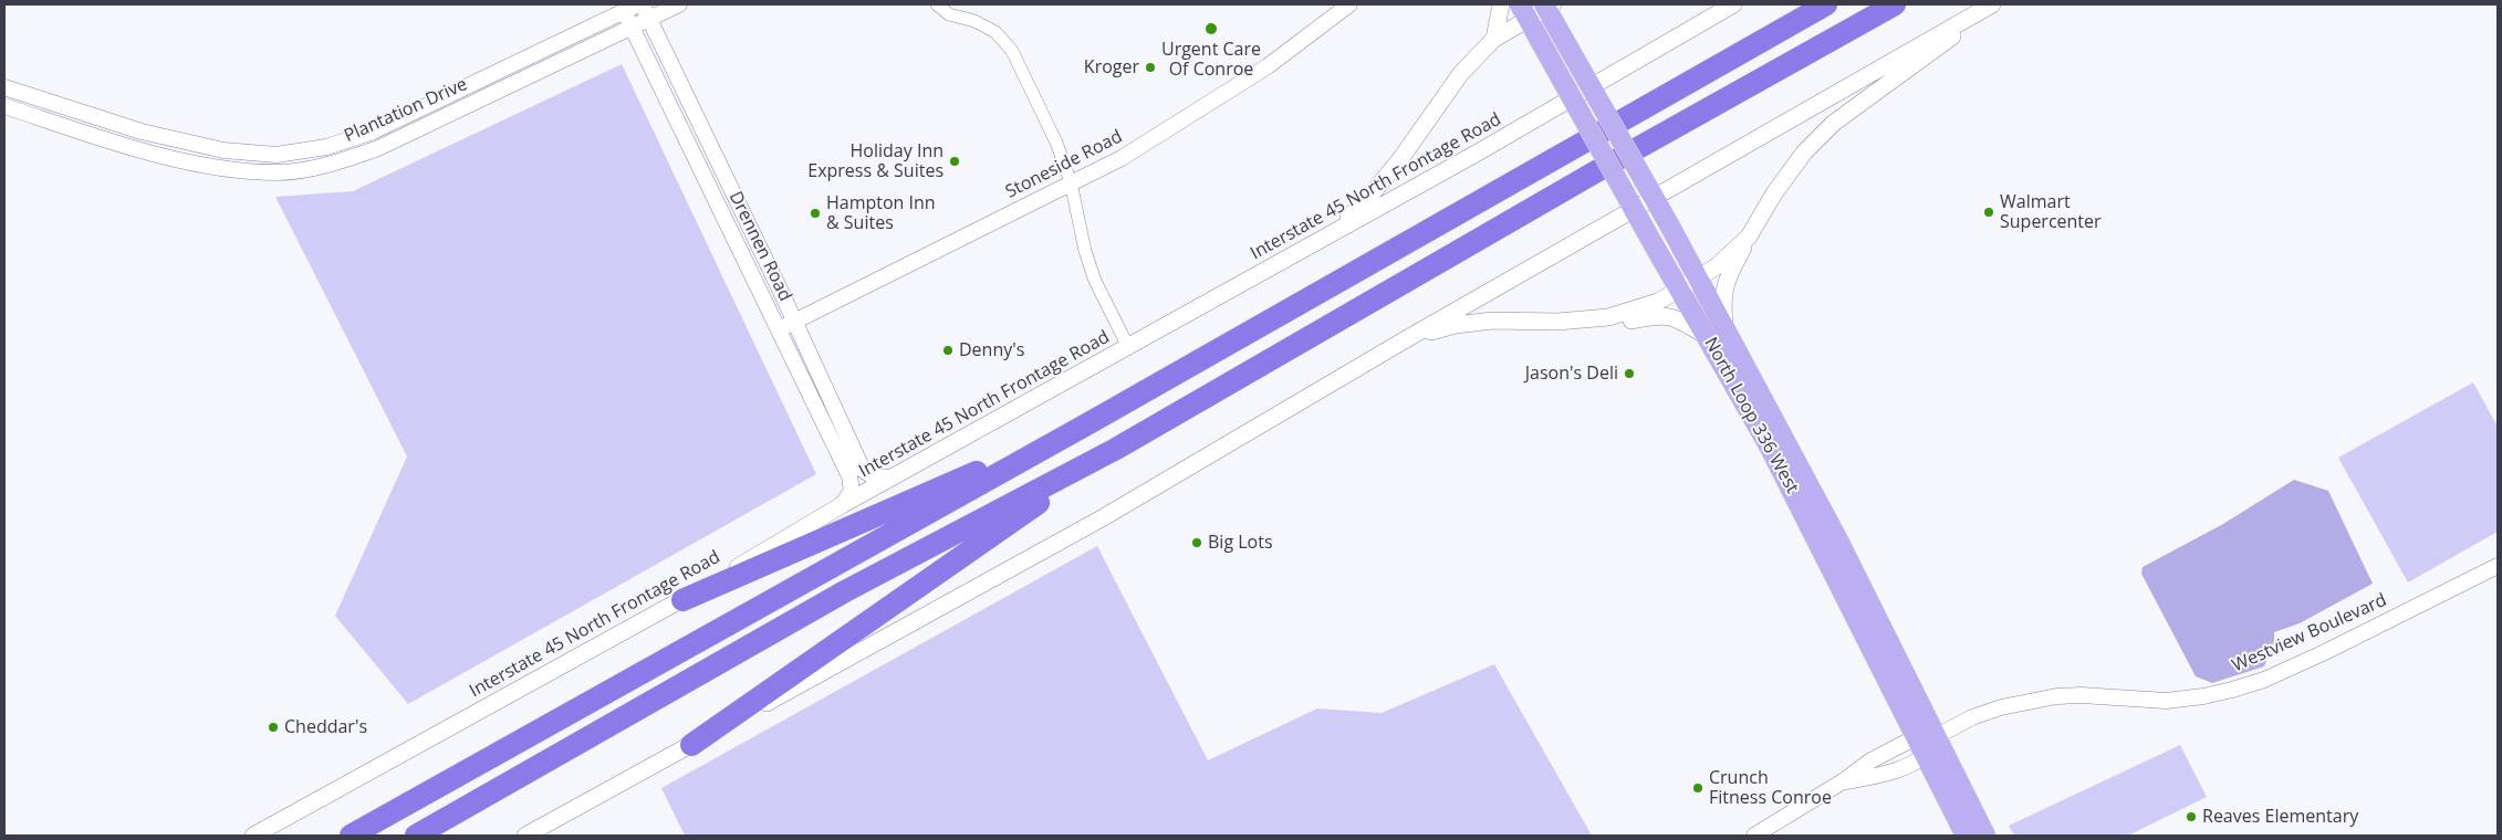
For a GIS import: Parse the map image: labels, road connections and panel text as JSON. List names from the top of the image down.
{
  "streets": {
    "main road": ["Interstate 45 North Frontage Road", "North Loop 336 West"],
    "street": [
      "Plantation Drive",
      "Stoneside Road",
      "Drennen Road",
      "Westview Boulevard"
    ]
  },
  "crossings": [
    ["Plantation Drive", "Drennen Road"],
    ["Stoneside Road", "Drennen Road"],
    ["Interstate 45 North Frontage Road", "Drennen Road"],
    ["North Loop 336 West", "Westview Boulevard"]
  ],
  "places": [
    "Urgent Care Of Conroe",
    "Kroger",
    "Holiday Inn Express & Suites",
    "Walmart Supercenter",
    "Hampton Inn & Suites",
    "Denny's",
    "Jason's Deli",
    "Big Lots",
    "Cheddar's",
    "Crunch Fitness Conroe",
    "Reaves Elementary"
  ]
}
